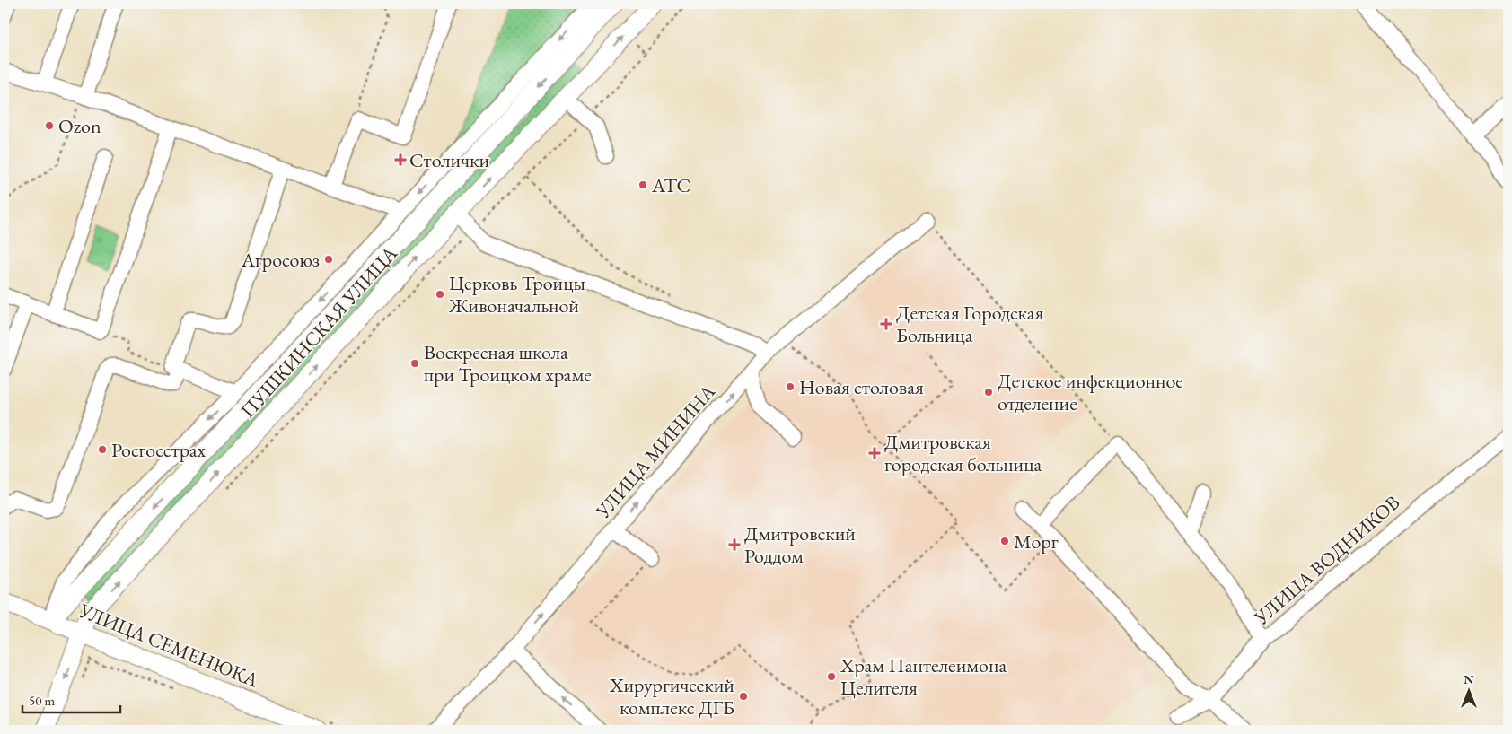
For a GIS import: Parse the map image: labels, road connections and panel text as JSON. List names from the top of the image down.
{
  "streets": {
    "main road": ["ПУШКИНСКАЯ УЛИЦА", "УЛИЦА СЕМЕНЮКА"],
    "street": ["УЛИЦА МИНИНА", "УЛИЦА ВОДНИКОВ"]
  },
  "crossings": [
    ["ПУШКИНСКАЯ УЛИЦА", "УЛИЦА СЕМЕНЮКА"]
  ],
  "one_way": ["УЛИЦА МИНИНА"],
  "places": {
    "other": [
      "Ozon",
      "АТС",
      "Агросоюз",
      "Церковь Троицы Живоначальной",
      "Воскресная школа при Троицком храме",
      "Новая столовая",
      "Детское инфекционное отделение",
      "Росгосстрах",
      "Морг",
      "Храм Пантелеимона Целителя",
      "Хирургический комплекс ДГБ"
    ],
    "health": [
      "Столички",
      "Детская Городская Больница",
      "Дмитровская городская больница",
      "Дмитровский Роддом"
    ]
  },
  "scale_bar": "50 m",
  "north": "top"
}
